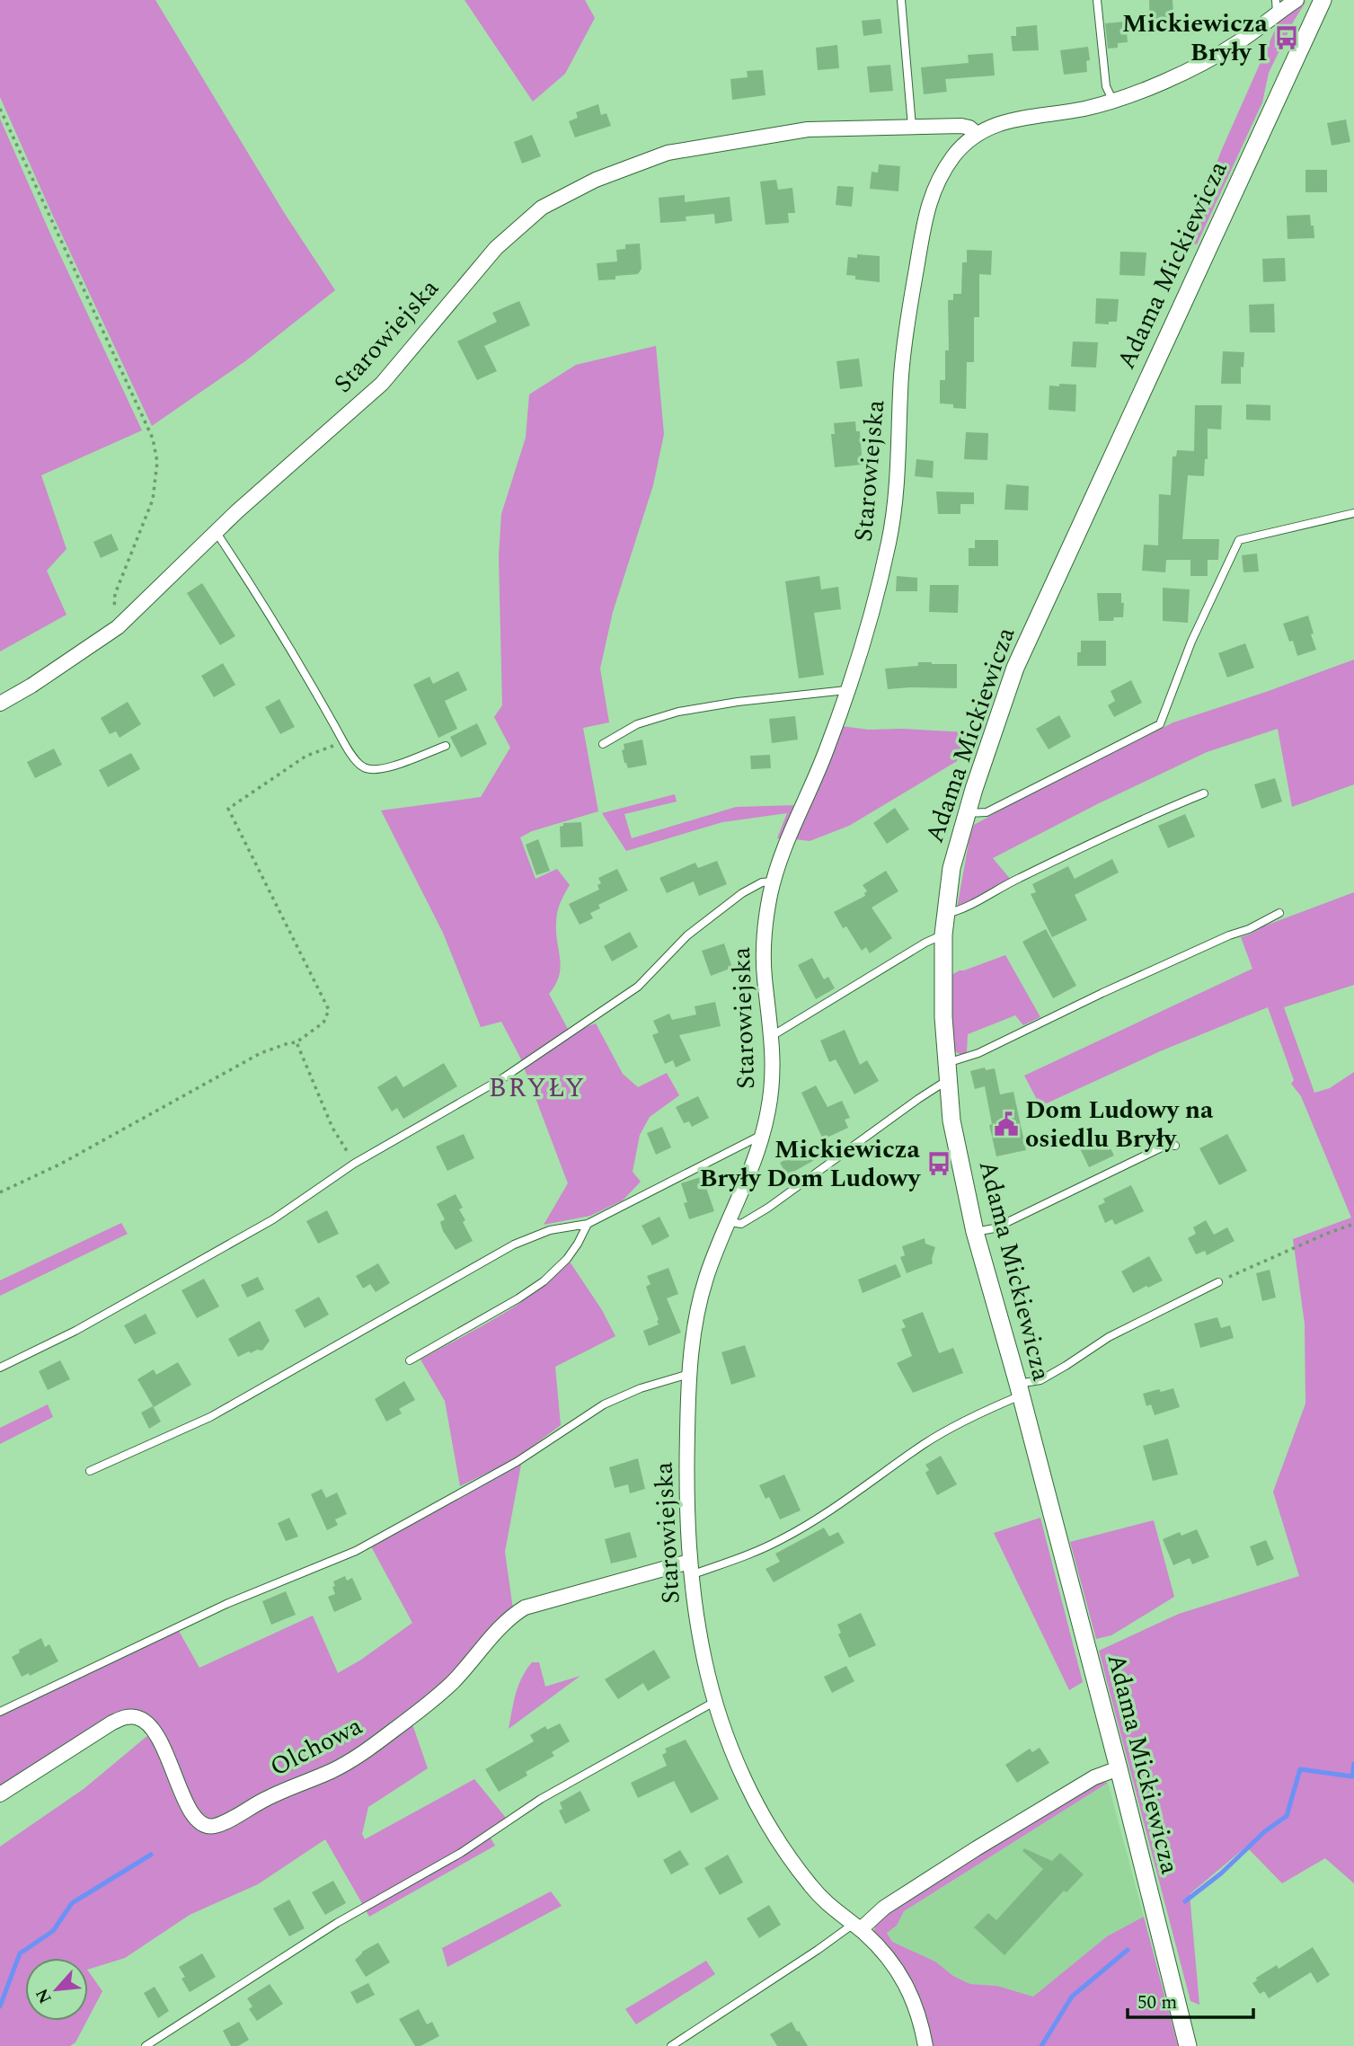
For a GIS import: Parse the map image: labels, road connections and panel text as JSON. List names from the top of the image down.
{
  "streets": {
    "street": ["Adama Mickiewicza", "Starowiejska", "Olchowa"]
  },
  "crossings": [
    ["Starowiejska", "Olchowa"]
  ],
  "districts": ["BRYŁY"],
  "places": {
    "bus stop": ["Mickiewicza Bryły I", "Mickiewicza Bryły Dom Ludowy"],
    "public building": ["Dom Ludowy na osiedlu Bryły"]
  },
  "scale_bar": "50 m",
  "north": "bottom left"
}
